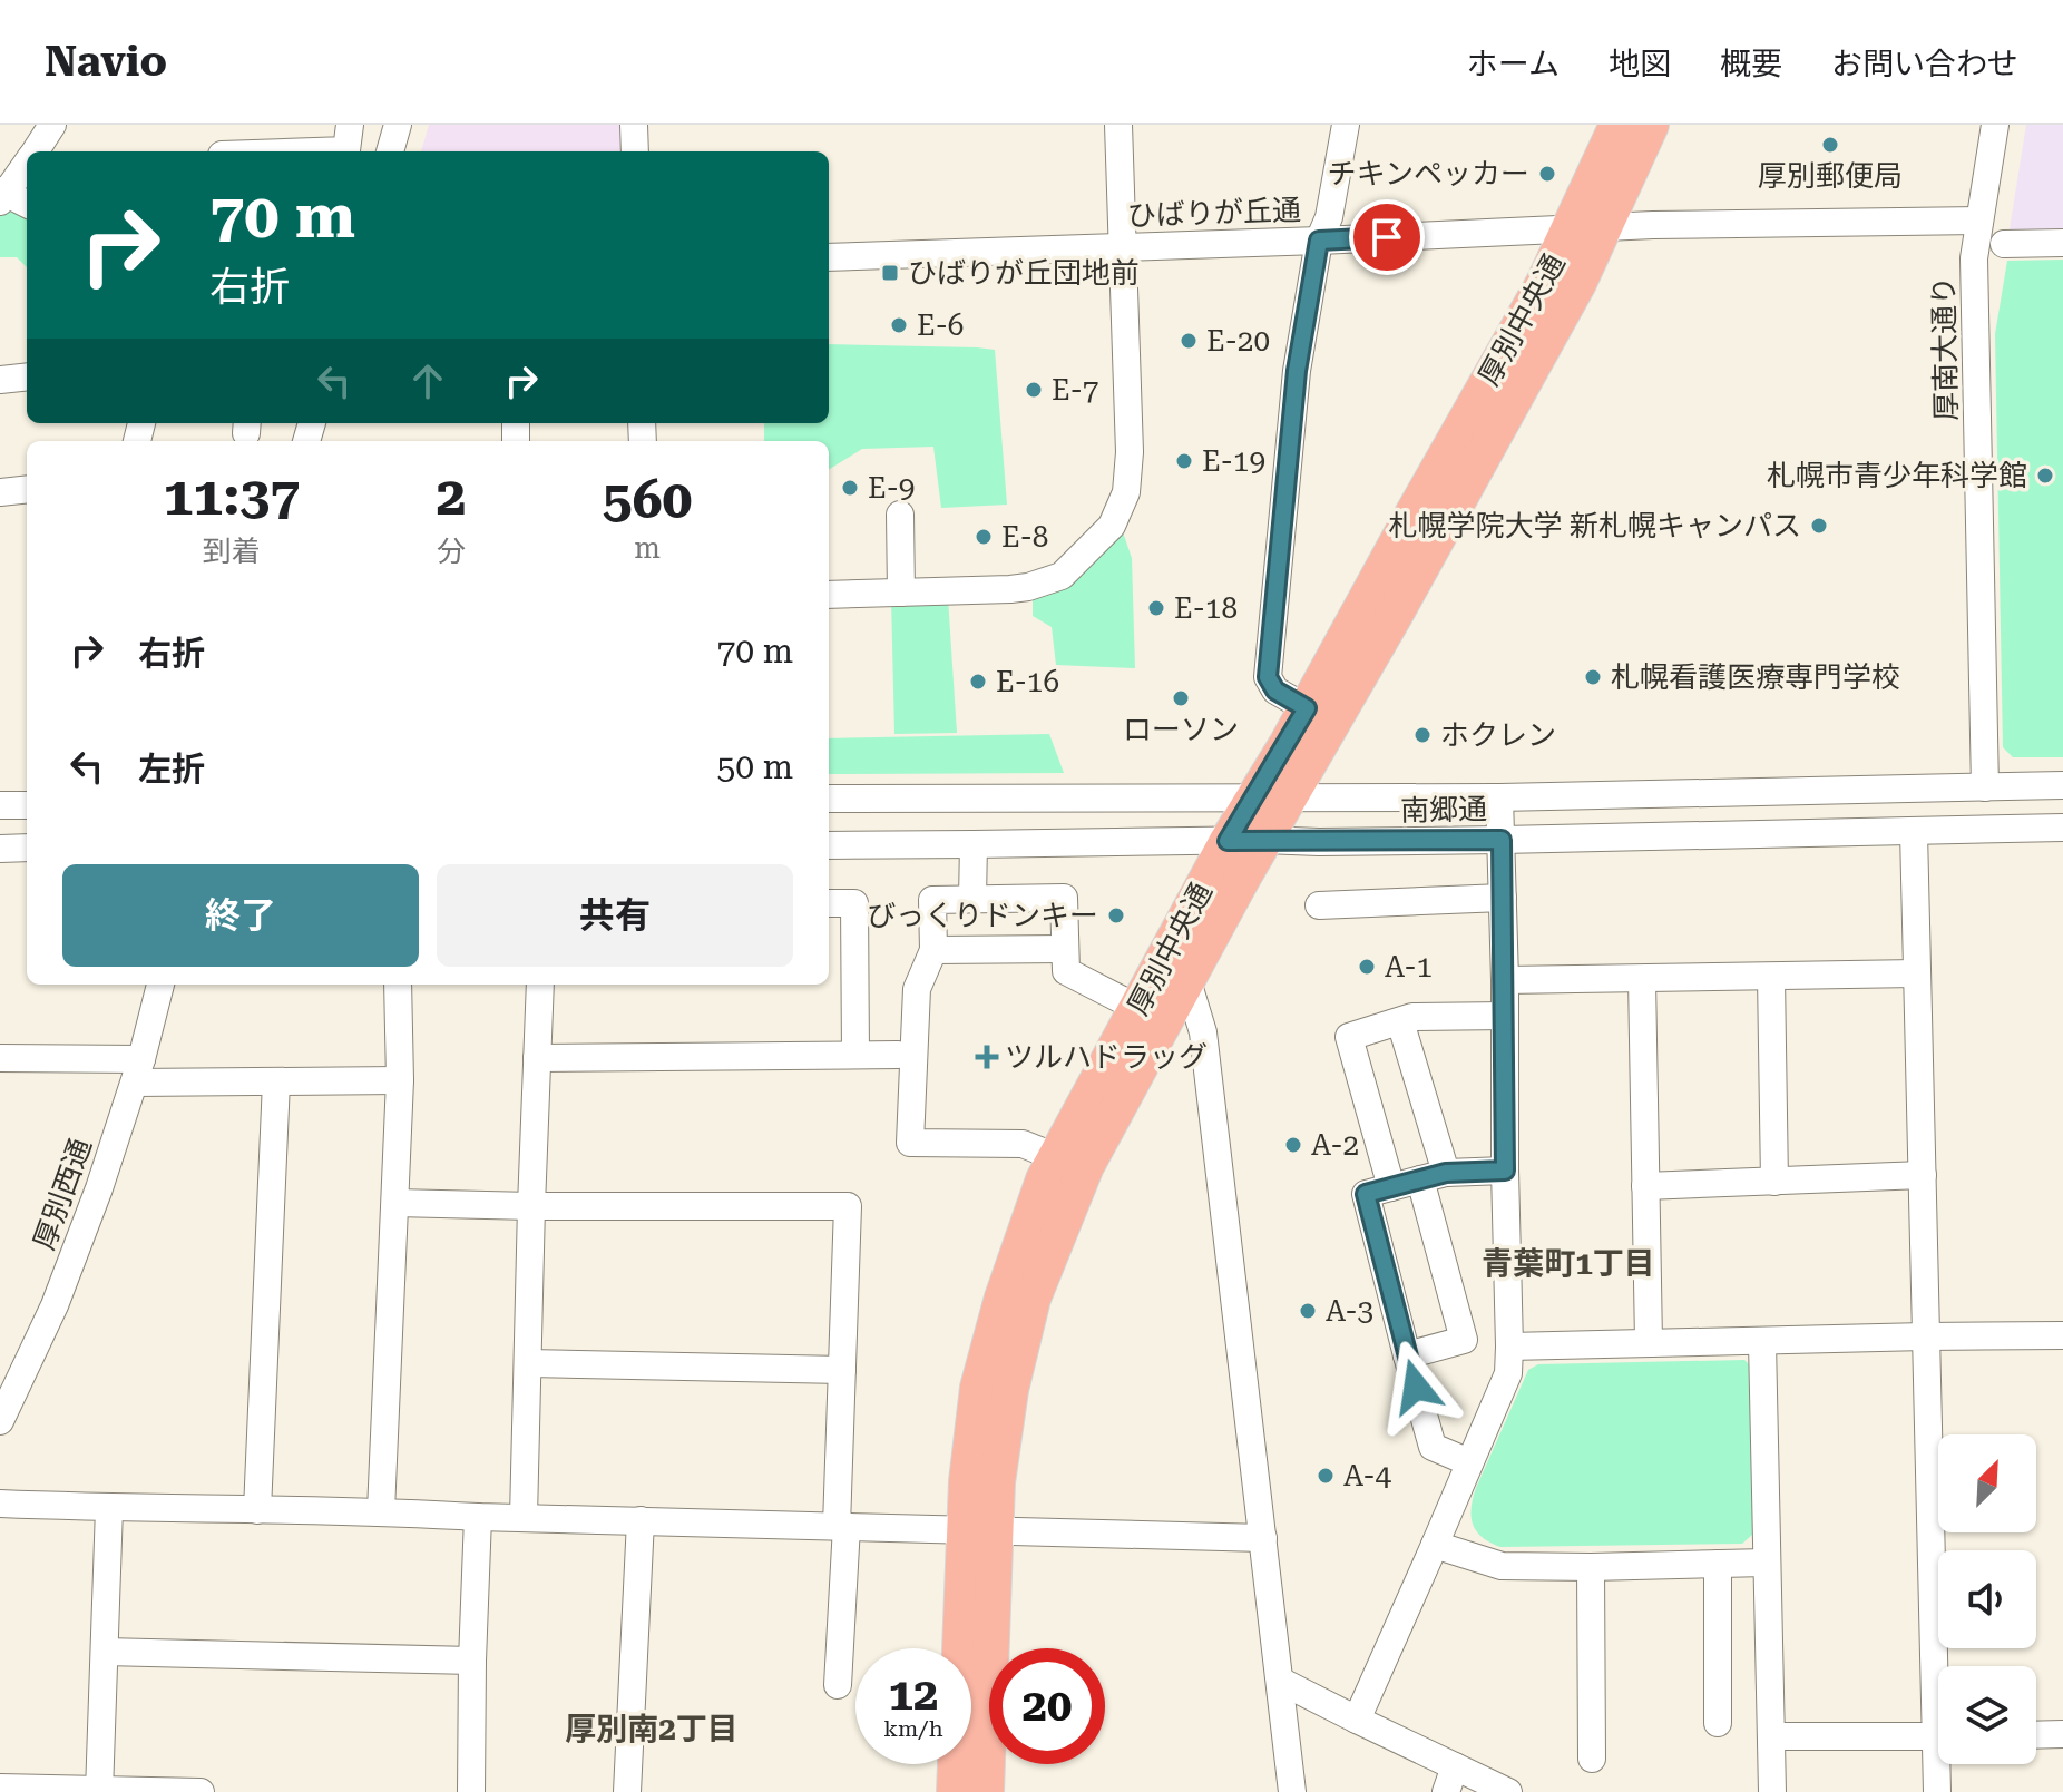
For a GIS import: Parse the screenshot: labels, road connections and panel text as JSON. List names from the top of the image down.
{
  "streets": {
    "main road": ["厚別中央通"],
    "street": [
      "ひばりが丘通",
      "厚南大通り",
      "南郷通",
      "厚別西通"
    ]
  },
  "crossings": [
    ["ひばりが丘通", "厚別中央通"],
    ["ひばりが丘通", "厚南大通り"],
    ["厚別中央通", "南郷通"],
    ["厚南大通り", "南郷通"]
  ],
  "districts": ["青葉町1丁目", "厚別南2丁目"],
  "places": {
    "other": [
      "厚別郵便局",
      "チキンペッカー",
      "E-6",
      "E-20",
      "E-7",
      "E-19",
      "札幌市青少年科学館",
      "E-9",
      "札幌学院大学 新札幌キャンパス",
      "E-8",
      "E-18",
      "札幌看護医療専門学校",
      "E-16",
      "ローソン",
      "ホクレン",
      "びっくりドンキー",
      "A-1",
      "A-2",
      "A-3",
      "A-4"
    ],
    "transit": ["ひばりが丘団地前"],
    "health": ["ツルハドラッグ"]
  },
  "north": "top right",
  "page": {
    "header": "Navio",
    "nav": [
      "ホーム",
      "地図",
      "概要",
      "お問い合わせ"
    ],
    "turn": ["70 m", "右折"],
    "eta": [
      "11:37",
      "到着",
      "2",
      "分",
      "560",
      "m"
    ],
    "list": [
      {
        "name": "右折",
        "value": "70 m"
      },
      {
        "name": "左折",
        "value": "50 m"
      }
    ],
    "buttons": ["終了", "共有"],
    "speed": "12 km/h",
    "limit": "20"
  }
}
